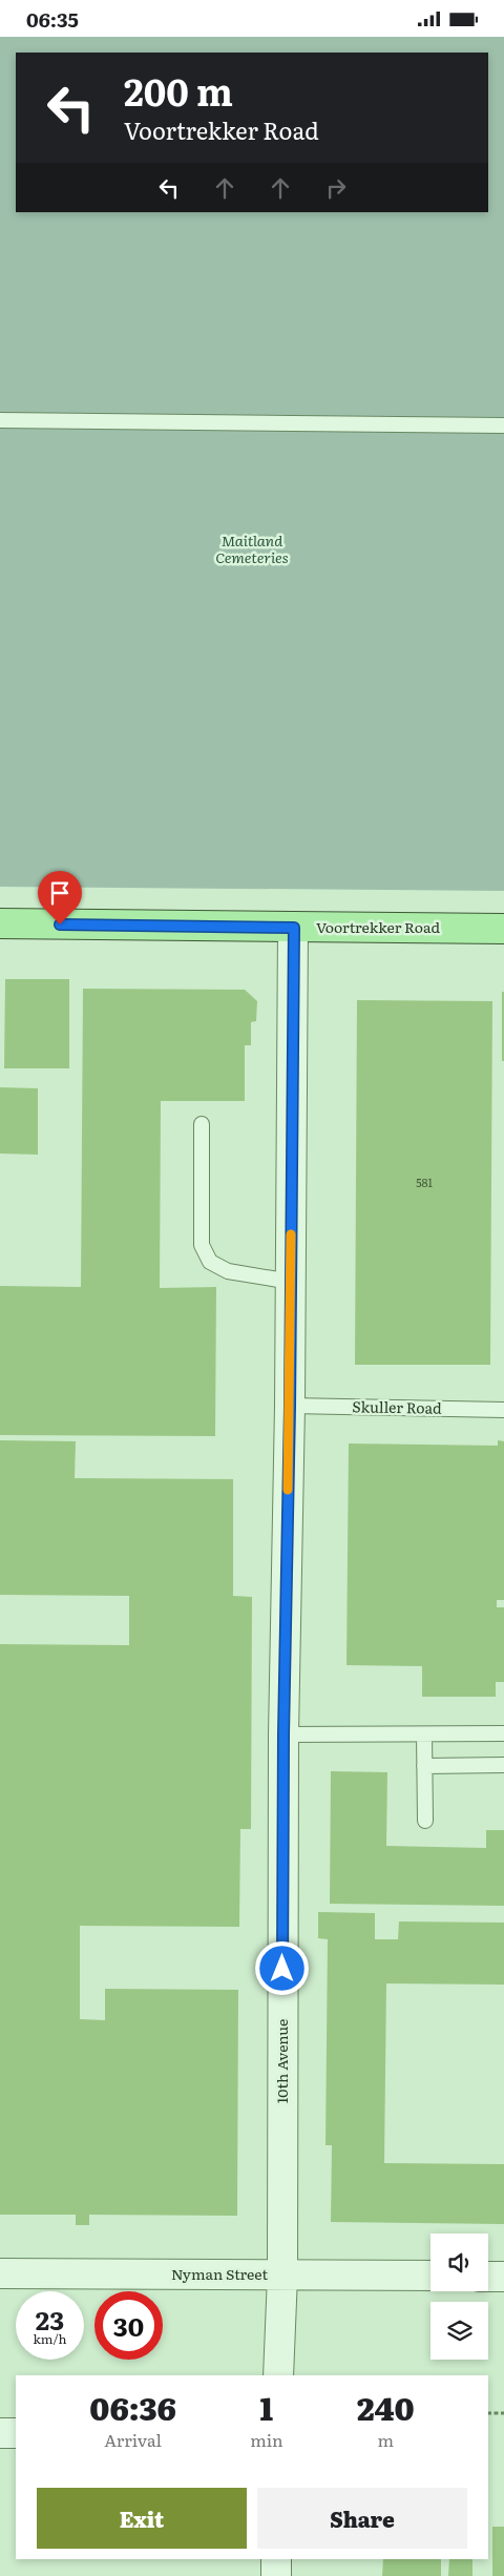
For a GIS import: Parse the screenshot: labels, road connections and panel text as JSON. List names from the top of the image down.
{
  "streets": {
    "main road": ["Voortrekker Road"],
    "street": ["10th Avenue", "Nyman Street"],
    "lane": ["Skuller Road"]
  },
  "crossings": [
    ["Voortrekker Road", "10th Avenue"],
    ["Skuller Road", "10th Avenue"],
    ["10th Avenue", "Nyman Street"]
  ],
  "parks": ["Maitland Cemeteries"],
  "house_numbers": ["581"],
  "page": {
    "status": "06:35",
    "turn": ["200 m", "Voortrekker Road"],
    "speed": "23 km/h",
    "limit": "30",
    "eta": [
      "06:36",
      "Arrival",
      "1",
      "min",
      "240",
      "m"
    ],
    "buttons": ["Exit", "Share"]
  }
}
